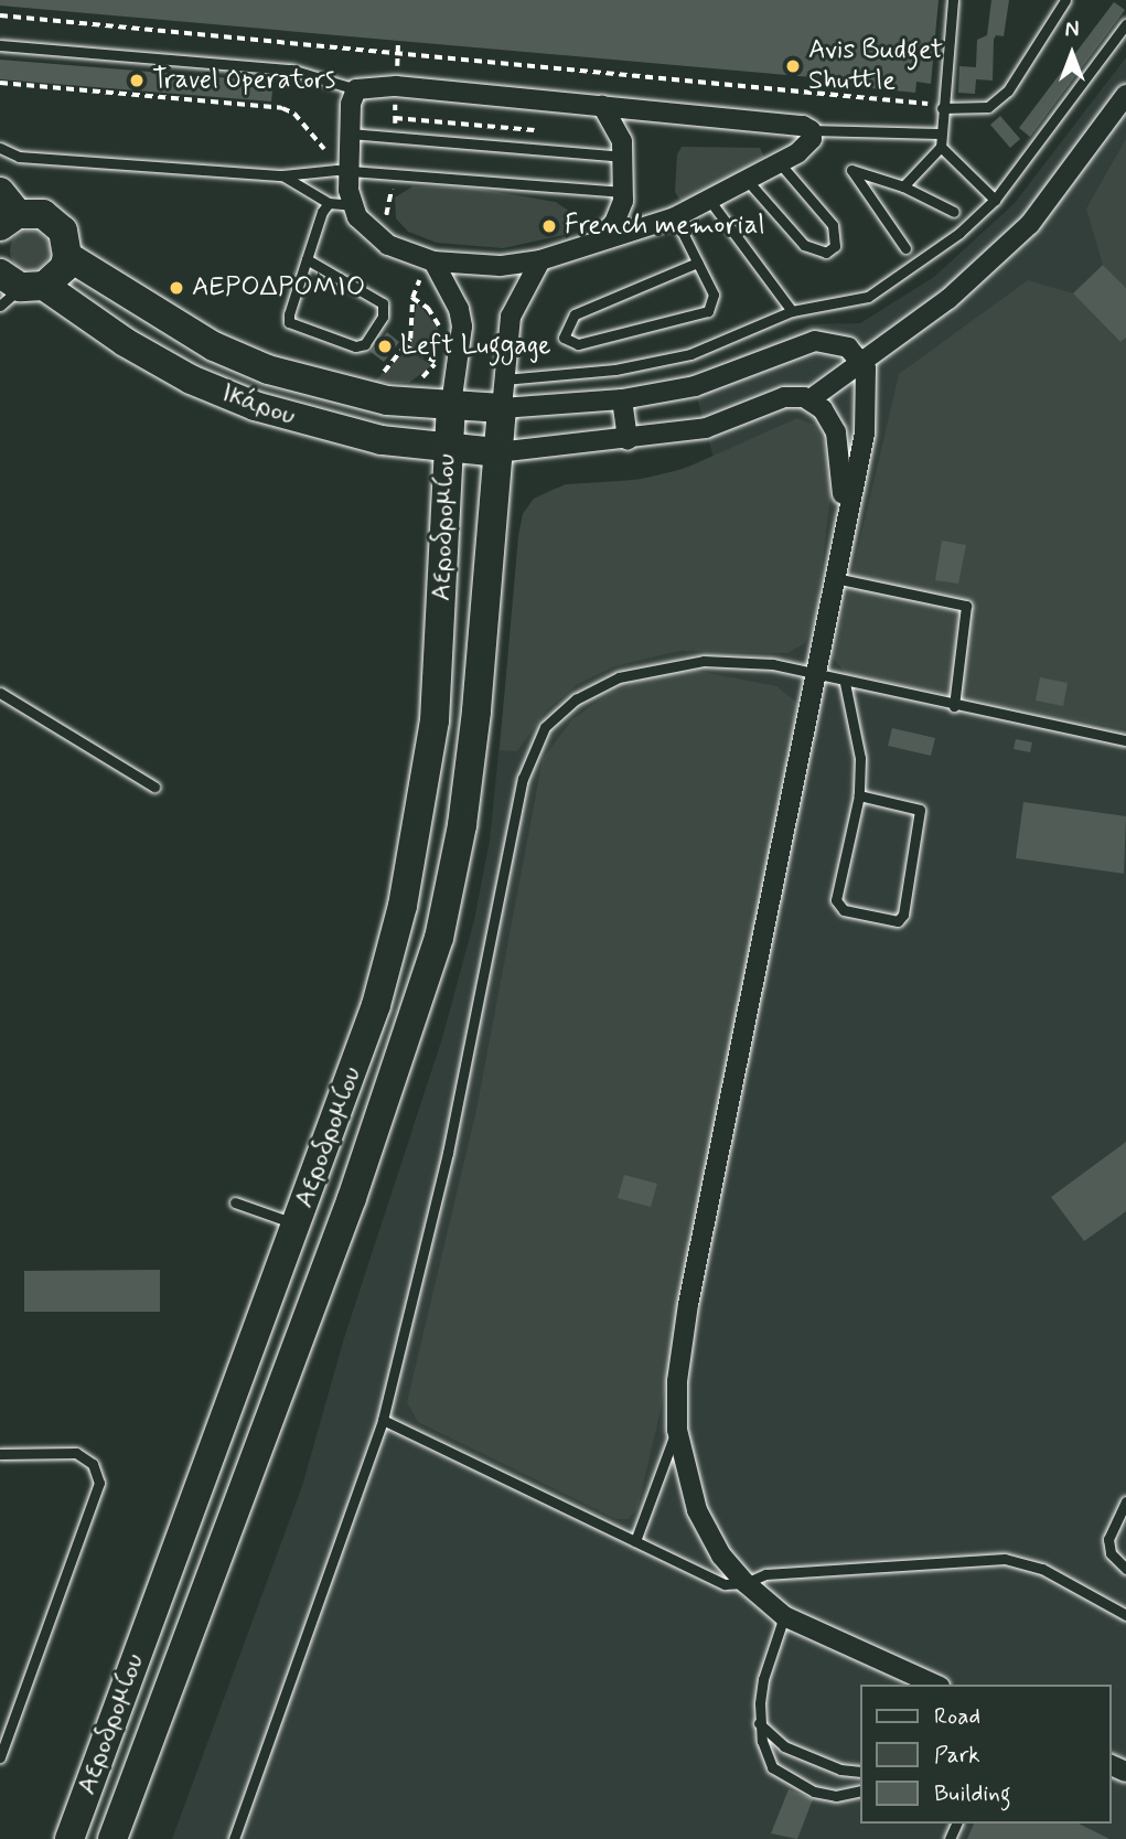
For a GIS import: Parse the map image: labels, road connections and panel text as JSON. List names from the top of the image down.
{
  "streets": {
    "main road": ["Ικάρου", "Αεροδρομίου"]
  },
  "crossings": [
    ["Ικάρου", "Αεροδρομίου"]
  ],
  "places": [
    "Avis Budget Shuttle",
    "Travel Operators",
    "French memorial",
    "ΑΕΡΟΔΡΟΜΙΟ",
    "Left Luggage"
  ],
  "legend": ["Road", "Park", "Building"],
  "north": "top"
}
